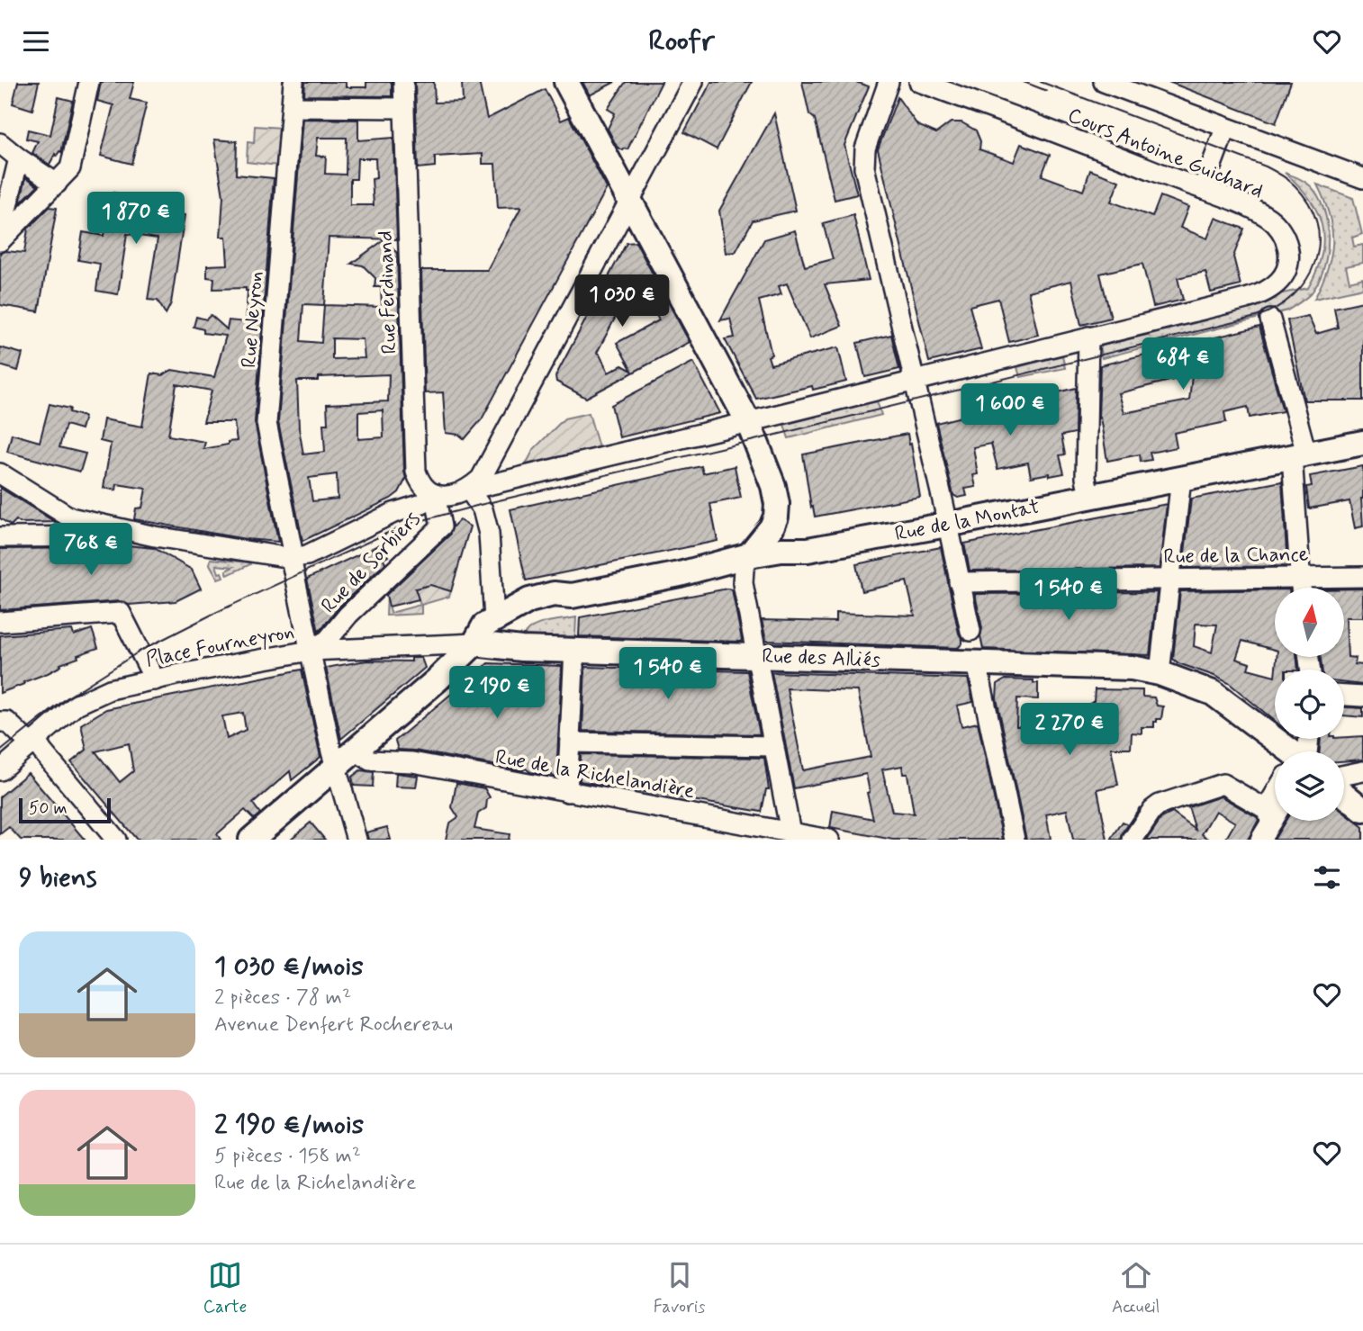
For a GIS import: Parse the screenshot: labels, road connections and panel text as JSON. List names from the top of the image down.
{
  "streets": {
    "main road": ["Rue de la Montat", "Rue des Alliés"],
    "street": [
      "Cours Antoine Guichard",
      "Rue Ferdinand",
      "Rue Neyron",
      "Rue de la Chance",
      "Rue de Sorbiers",
      "Place Fourneyron",
      "Rue de la Richelandière"
    ]
  },
  "crossings": [
    ["Rue Ferdinand", "Rue de Sorbiers"],
    ["Rue Neyron", "Place Fourneyron"],
    ["Rue de la Montat", "Rue des Alliés"],
    ["Rue de Sorbiers", "Place Fourneyron"],
    ["Rue de Sorbiers", "Rue des Alliés"],
    ["Place Fourneyron", "Rue des Alliés"]
  ],
  "scale_bar": "50 m",
  "north": "top",
  "page": {
    "header": "Roofr",
    "price": [
      "1 870 €",
      "1 030 €",
      "684 €",
      "1 600 €",
      "768 €",
      "1 540 €",
      "1 540 €",
      "2 190 €",
      "2 270 €"
    ],
    "scale": "50 m",
    "heading": "9 biens",
    "list": [
      {
        "name": "1 030 €/mois",
        "note": "2 pièces · 78 m² · Avenue Denfert Rochereau"
      },
      {
        "name": "2 190 €/mois",
        "note": "5 pièces · 158 m² · Rue de la Richelandière"
      }
    ],
    "tabs": ["Carte", "Favoris", "Accueil"]
  }
}
